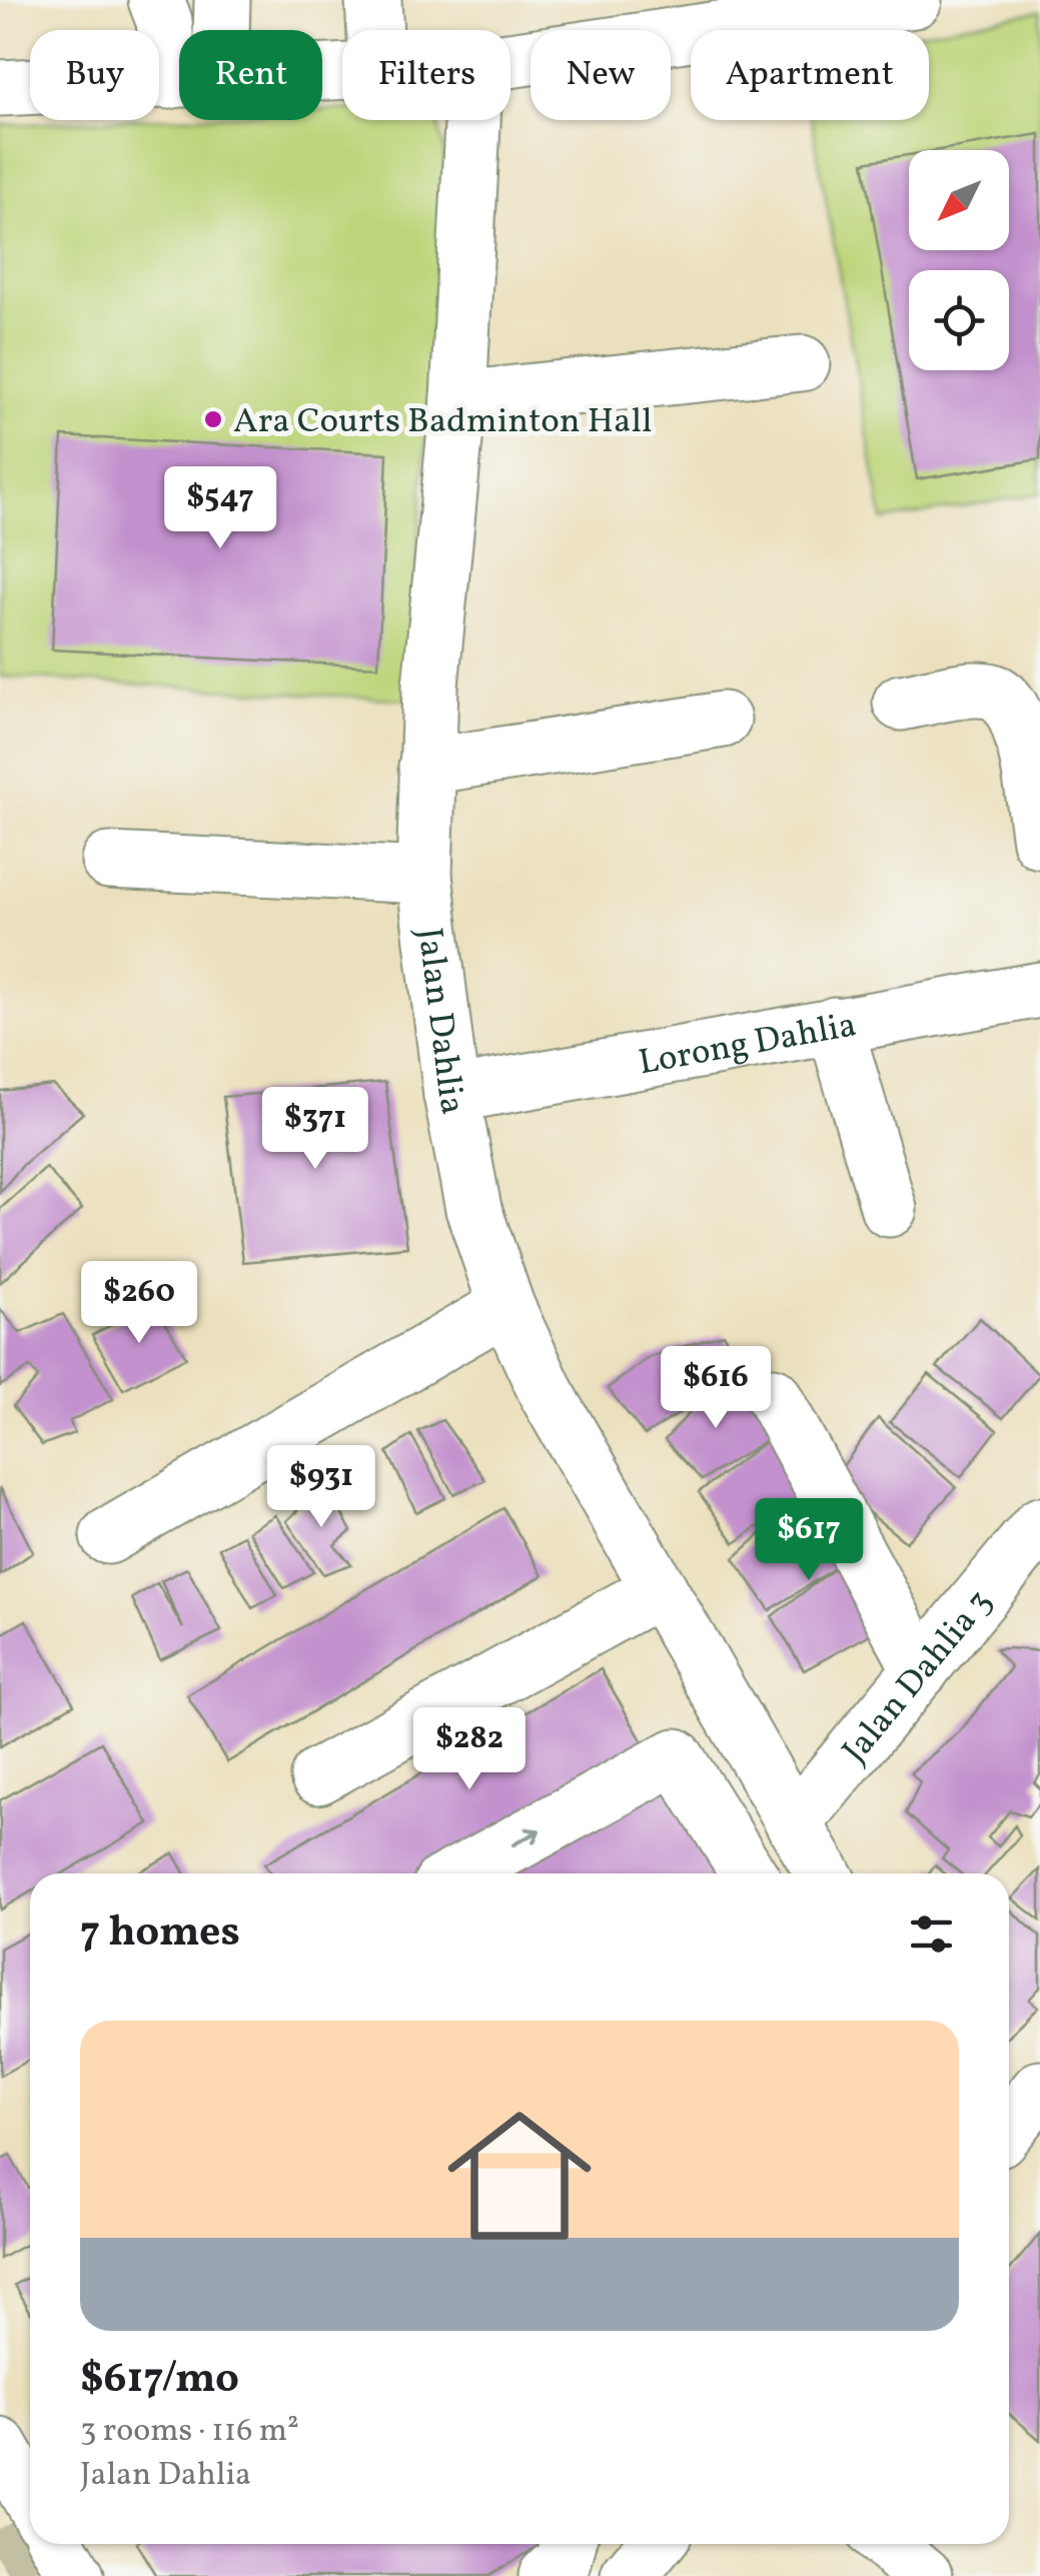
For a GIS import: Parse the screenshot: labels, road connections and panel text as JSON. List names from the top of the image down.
{
  "streets": {
    "street": ["Jalan Dahlia", "Lorong Dahlia", "Jalan Dahlia 3"]
  },
  "crossings": [
    ["Jalan Dahlia", "Lorong Dahlia"],
    ["Jalan Dahlia", "Jalan Dahlia 3"]
  ],
  "places": ["Ara Courts Badminton Hall"],
  "north": "bottom left",
  "page": {
    "chip": [
      "Buy",
      "Rent",
      "Filters",
      "New",
      "Apartment"
    ],
    "price": [
      "$547",
      "$371",
      "$260",
      "$616",
      "$931",
      "$617",
      "$282"
    ],
    "heading": "7 homes",
    "list": [
      {
        "name": "$617/mo",
        "note": "3 rooms · 116 m² · Jalan Dahlia"
      }
    ]
  }
}
